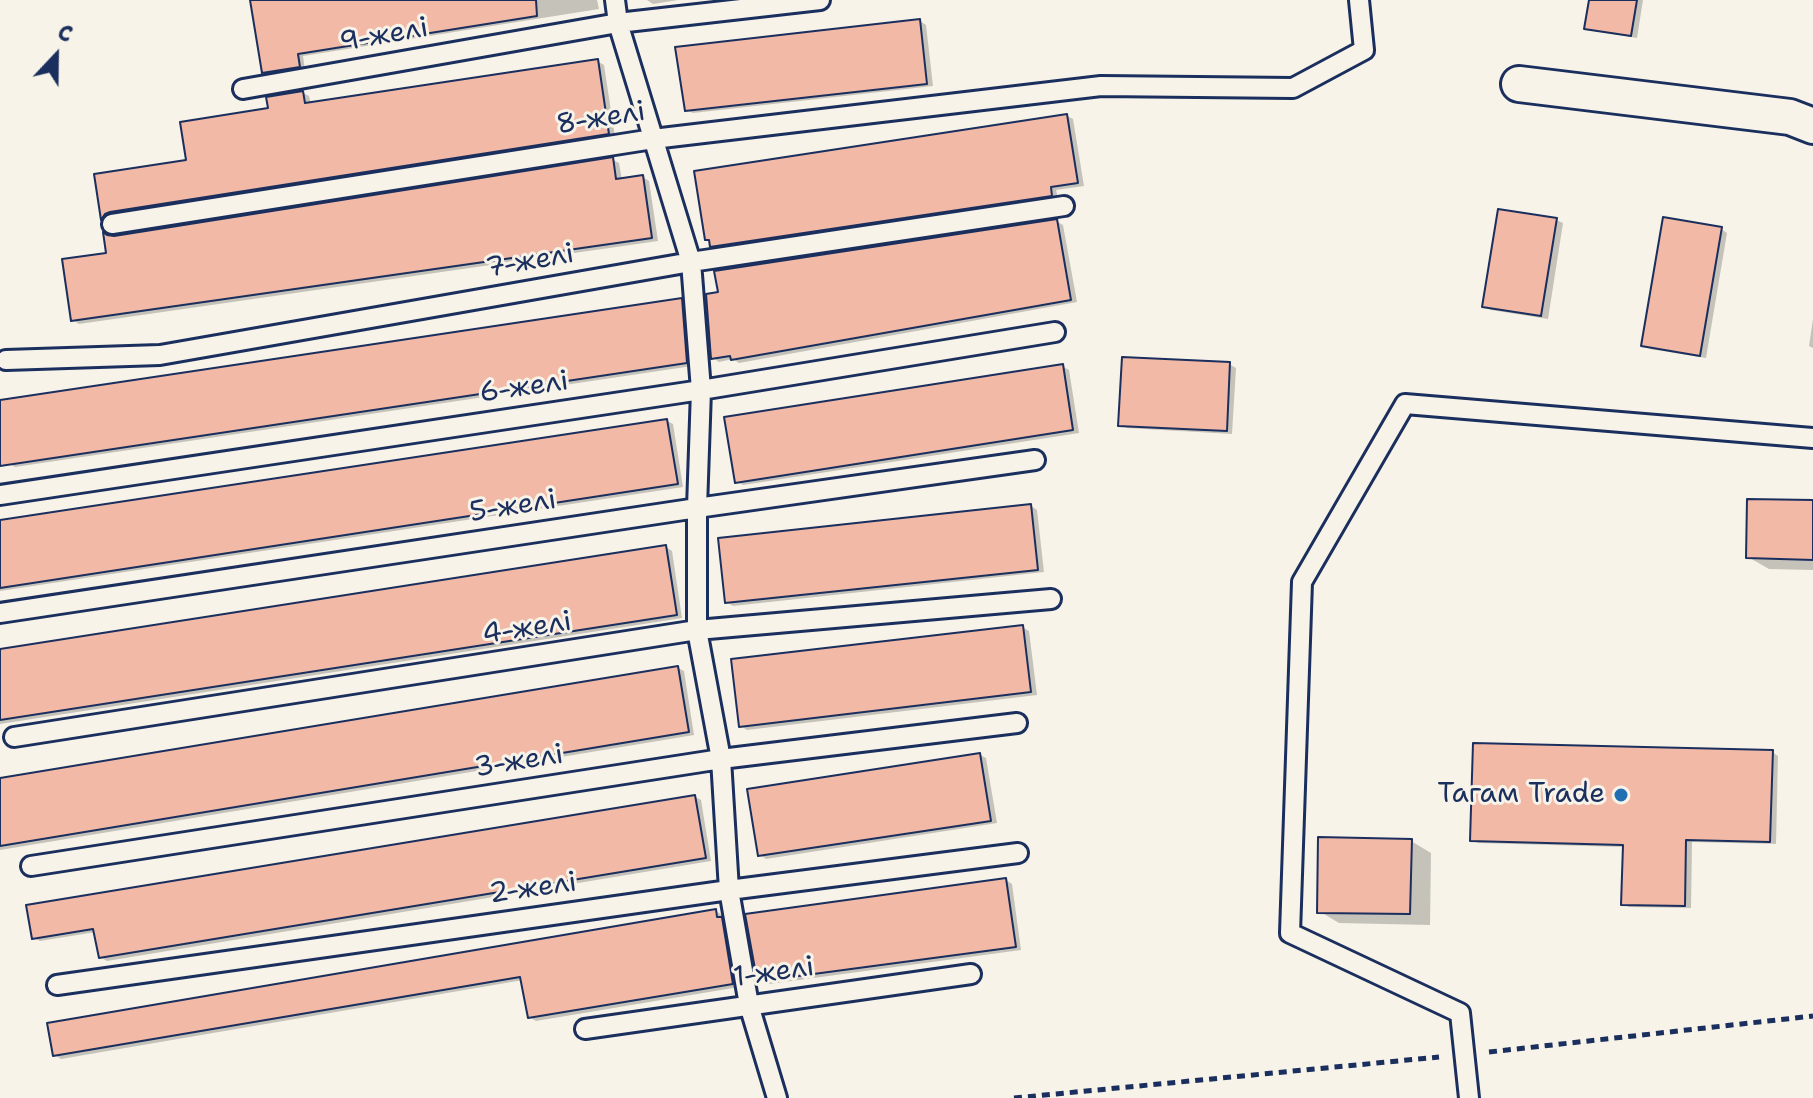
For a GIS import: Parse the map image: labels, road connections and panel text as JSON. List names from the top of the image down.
{
  "streets": {
    "lane": [
      "9-желі",
      "8-желі",
      "7-желі",
      "6-желі",
      "5-желі",
      "4-желі",
      "3-желі",
      "2-желі",
      "1-желі"
    ]
  },
  "places": ["Тагам Trade"],
  "north": "top"
}
